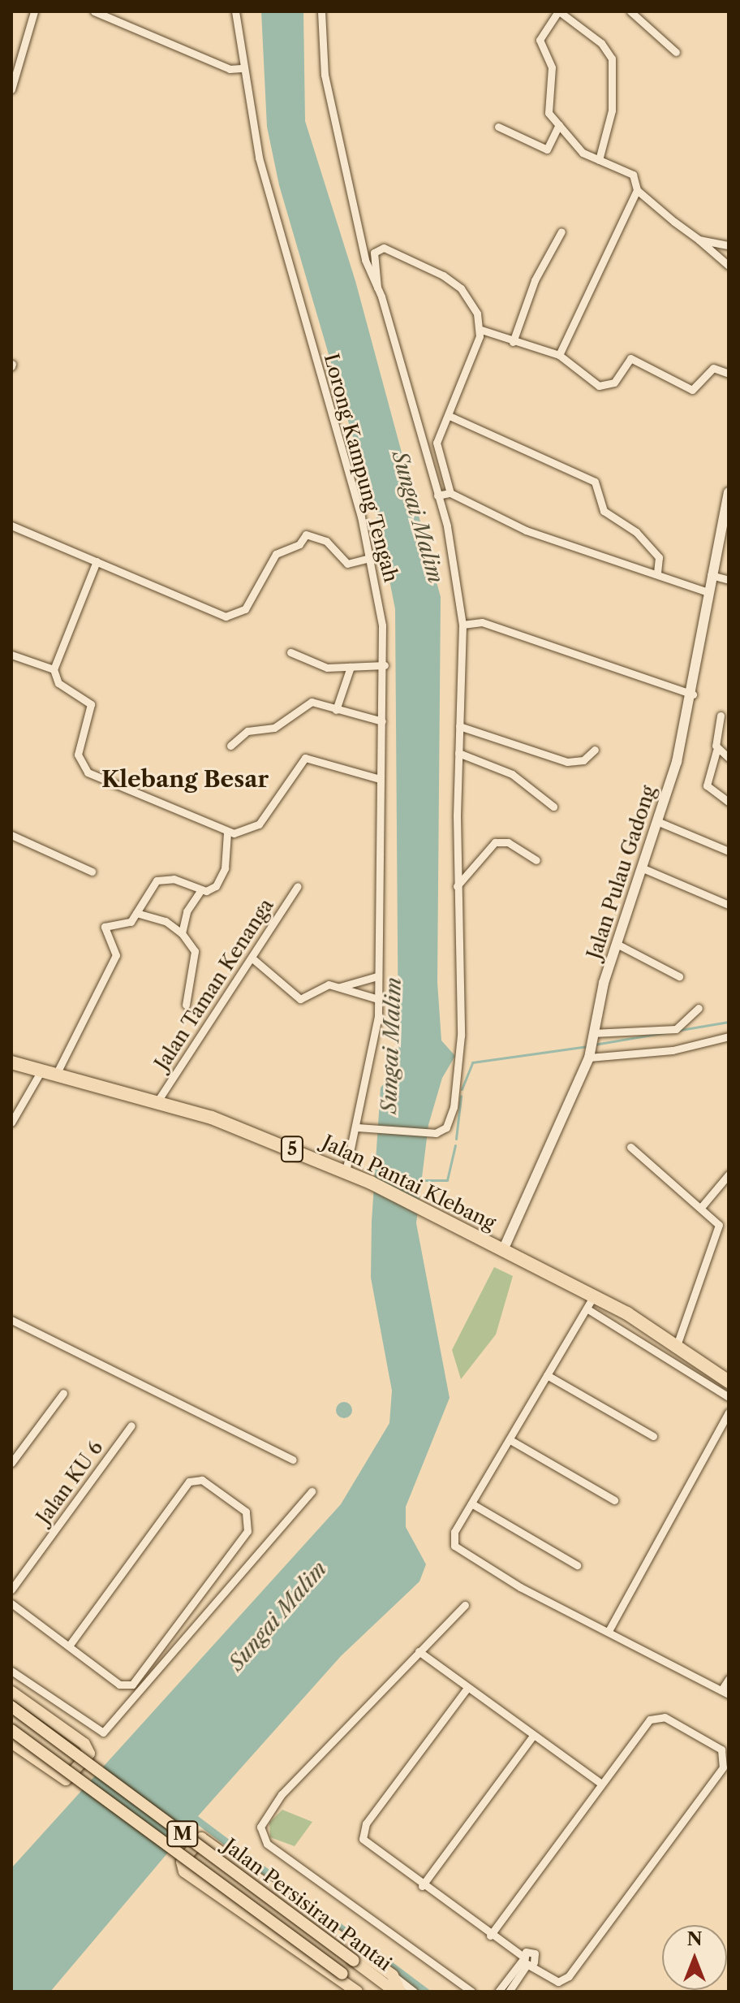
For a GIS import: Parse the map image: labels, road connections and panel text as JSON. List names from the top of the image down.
{
  "streets": {
    "highway": ["5", "Jalan Pantai Klebang"],
    "main road": ["Jalan Pulau Gadong", "M", "Jalan Persisiran Pantai"],
    "street": ["Lorong Kampung Tengah", "Jalan Taman Kenanga", "Jalan KU 6"]
  },
  "crossings": [
    ["Lorong Kampung Tengah", "Jalan Pantai Klebang"],
    ["Jalan Pulau Gadong", "Jalan Pantai Klebang"],
    ["Jalan Taman Kenanga", "Jalan Pantai Klebang"]
  ],
  "districts": ["Klebang Besar"],
  "water": ["Sungai Malim"],
  "north": "top"
}
